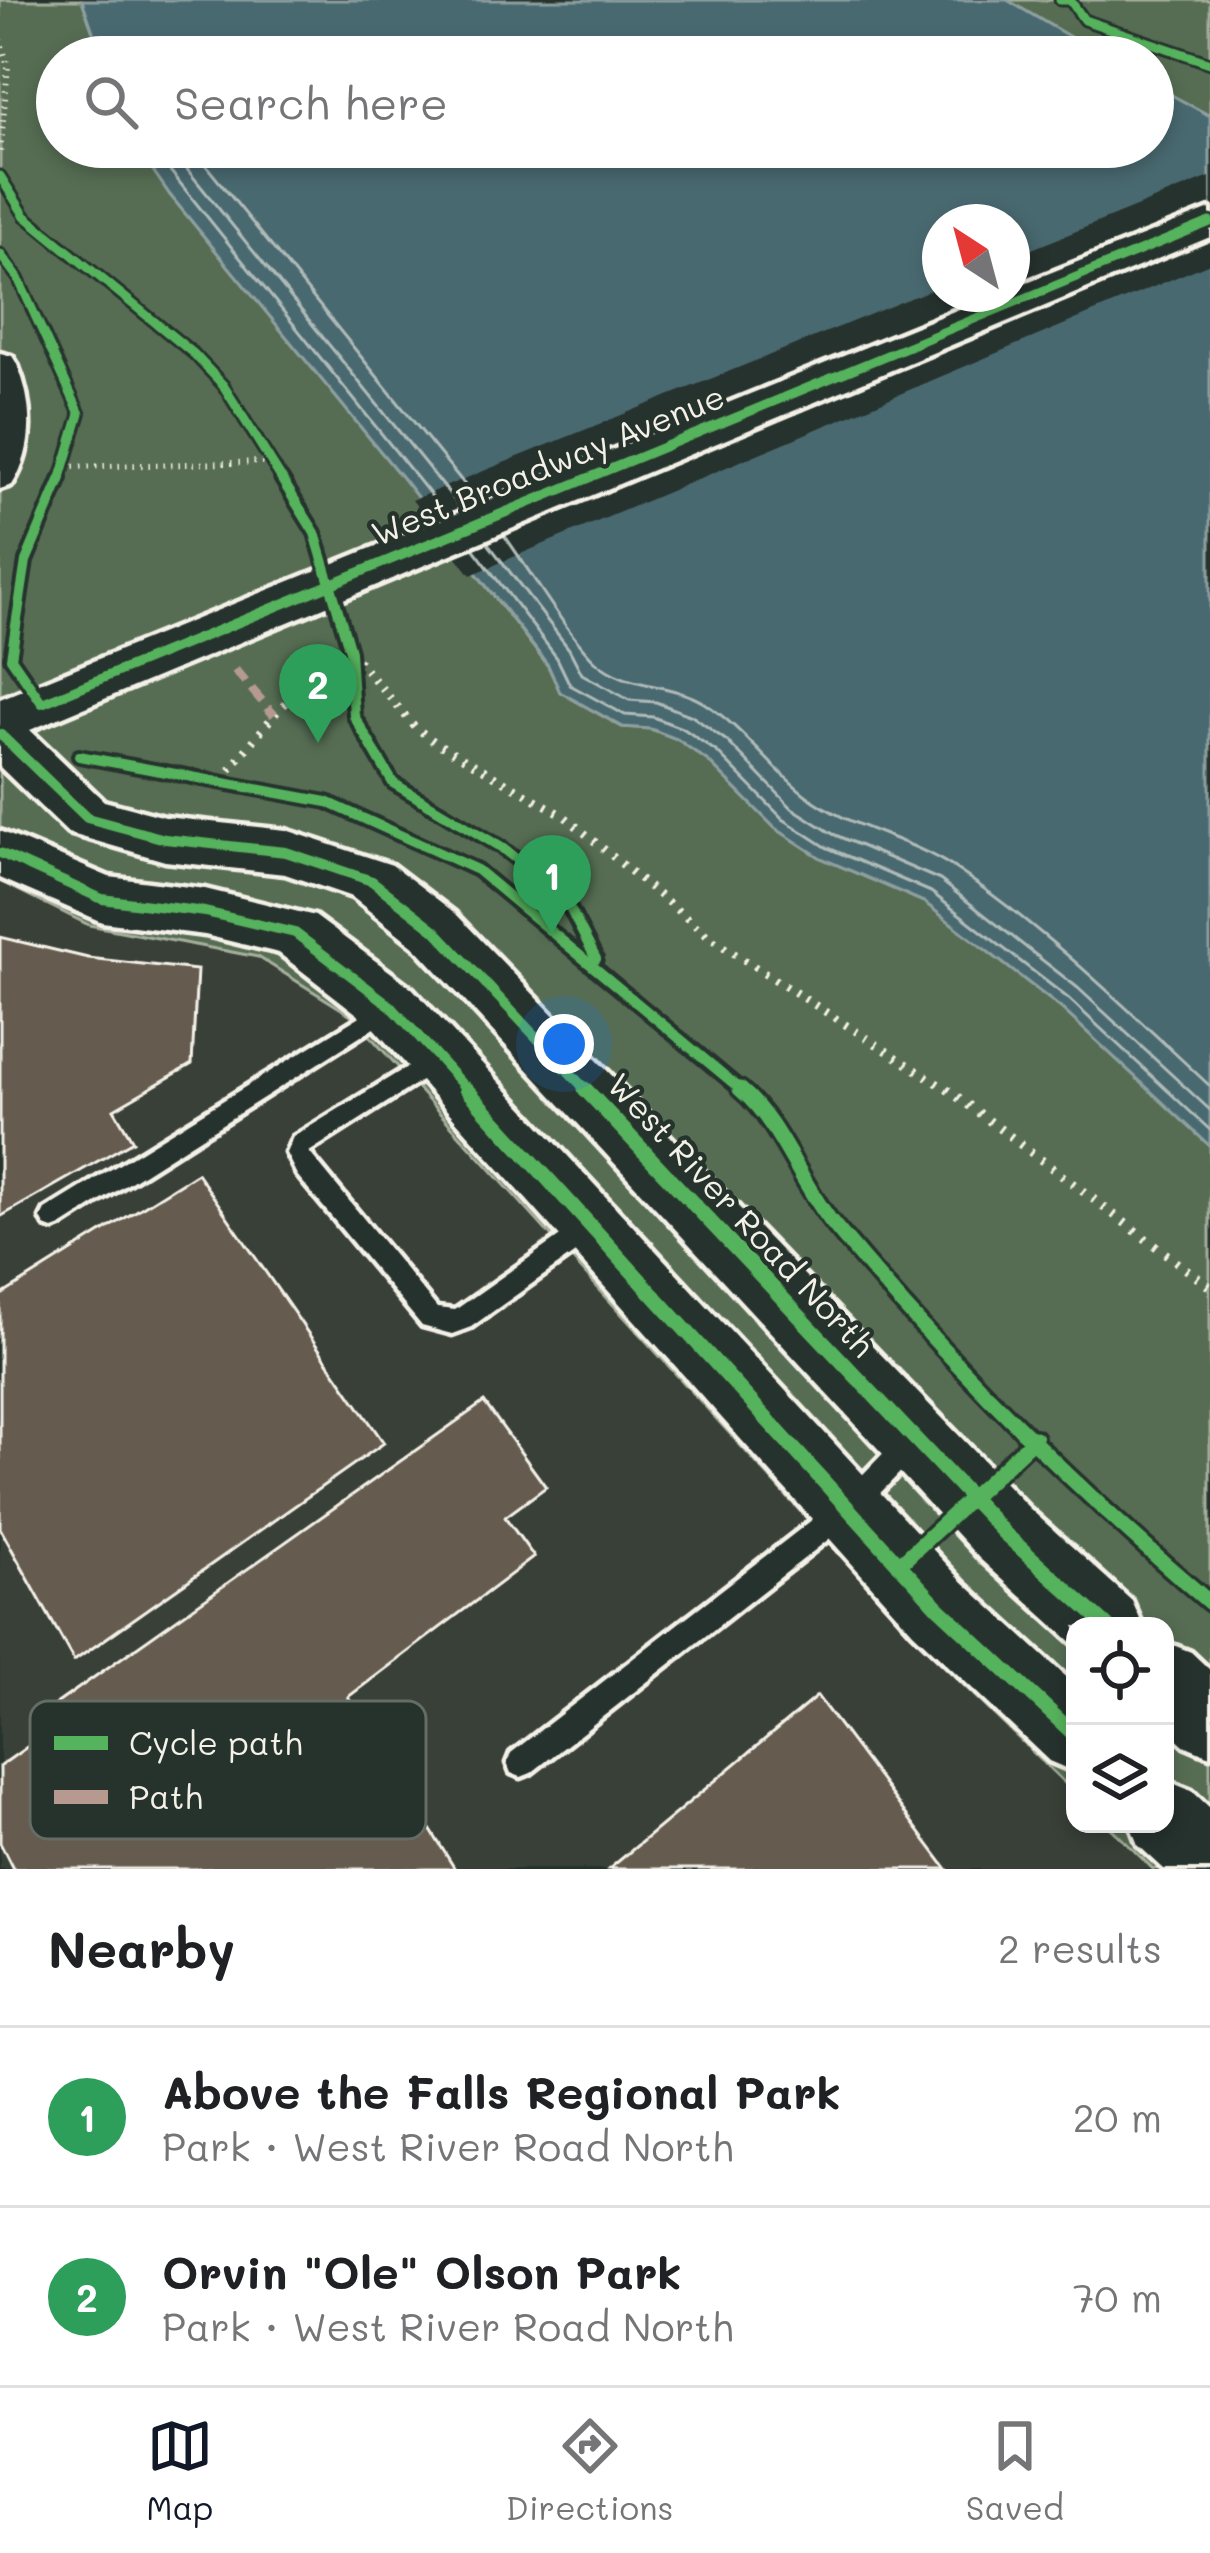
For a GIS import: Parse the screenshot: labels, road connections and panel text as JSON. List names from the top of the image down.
{
  "streets": {
    "street": ["West Broadway Avenue", "West River Road North"]
  },
  "legend": ["Cycle path", "Path"],
  "north": "top left",
  "page": {
    "search": "Search here",
    "pins": ["2", "1"],
    "heading": ["Nearby", "2 results"],
    "list": [
      {
        "mark": "1",
        "name": "Above the Falls Regional Park",
        "note": "Park · West River Road North",
        "value": "20 m"
      },
      {
        "mark": "2",
        "name": "Orvin \"Ole\" Olson Park",
        "note": "Park · West River Road North",
        "value": "70 m"
      }
    ],
    "nav": ["Map", "Directions", "Saved"]
  }
}
